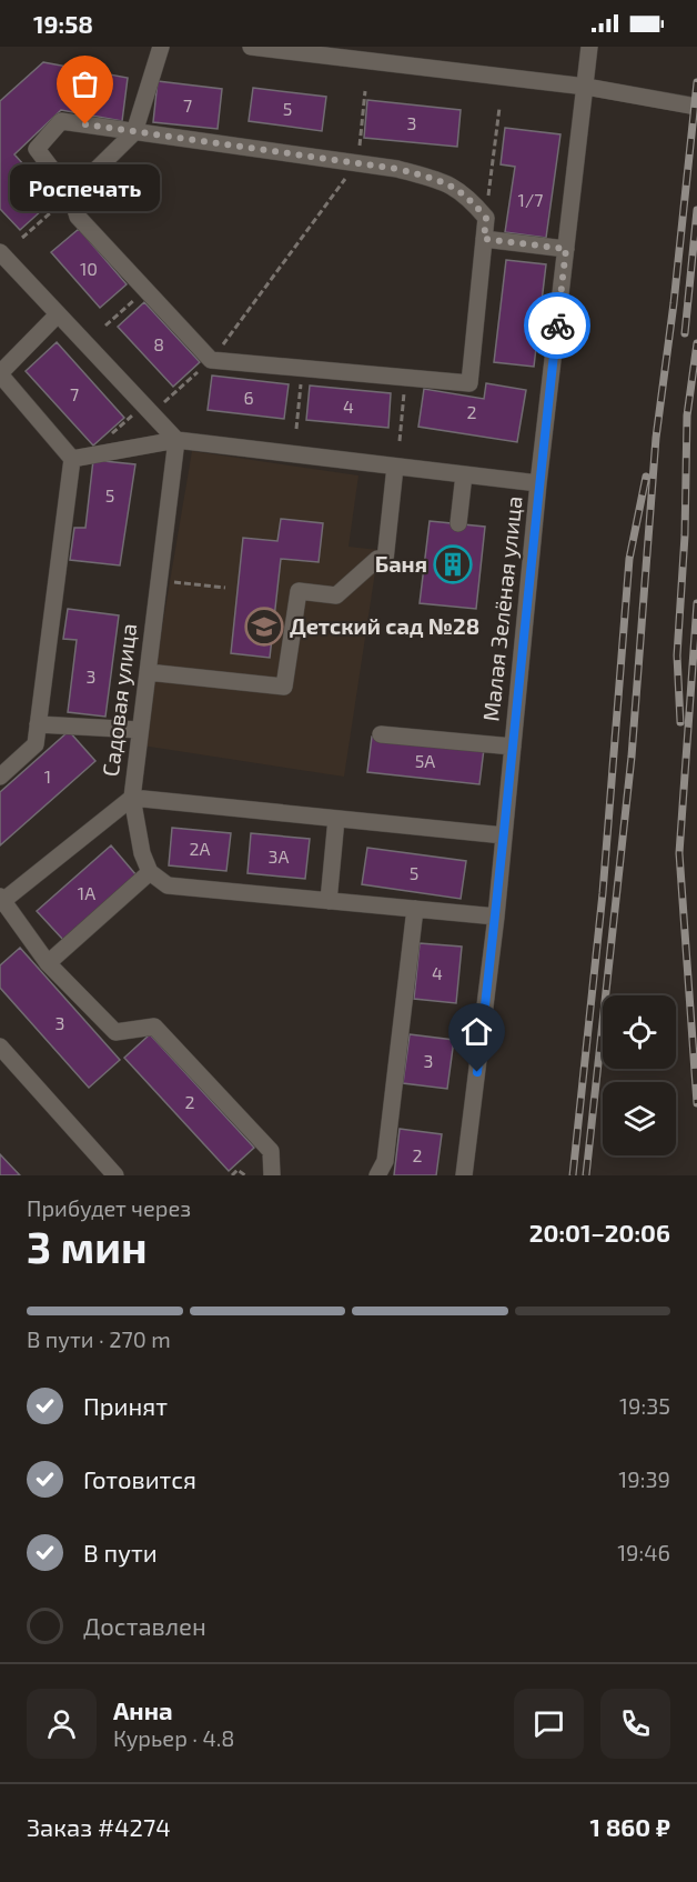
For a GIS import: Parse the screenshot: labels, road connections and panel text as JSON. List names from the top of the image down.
{
  "streets": {
    "street": ["Малая Зелёная улица", "Садовая улица"]
  },
  "places": {
    "other": ["Роспечать"],
    "building": ["Баня"],
    "school or university": ["Детский сад №28"]
  },
  "house_numbers": [
    "7",
    "5",
    "3",
    "1/7",
    "10",
    "8",
    "7",
    "6",
    "4",
    "2",
    "5",
    "3",
    "5А",
    "1",
    "2А",
    "3А",
    "5",
    "1А",
    "4",
    "3",
    "3",
    "2",
    "2"
  ],
  "page": {
    "status": "19:58",
    "bubble": "Роспечать",
    "heading": ["3 мин", "Прибудет через", "20:01–20:06"],
    "panel": [
      "Анна",
      "Курьер · 4.8",
      "Заказ #4274",
      "1 860 ₽"
    ],
    "bar": "В пути · 270 m",
    "list": [
      ["Принят", "19:35"],
      ["Готовится", "19:39"],
      ["В пути", "19:46"],
      "Доставлен"
    ]
  }
}
